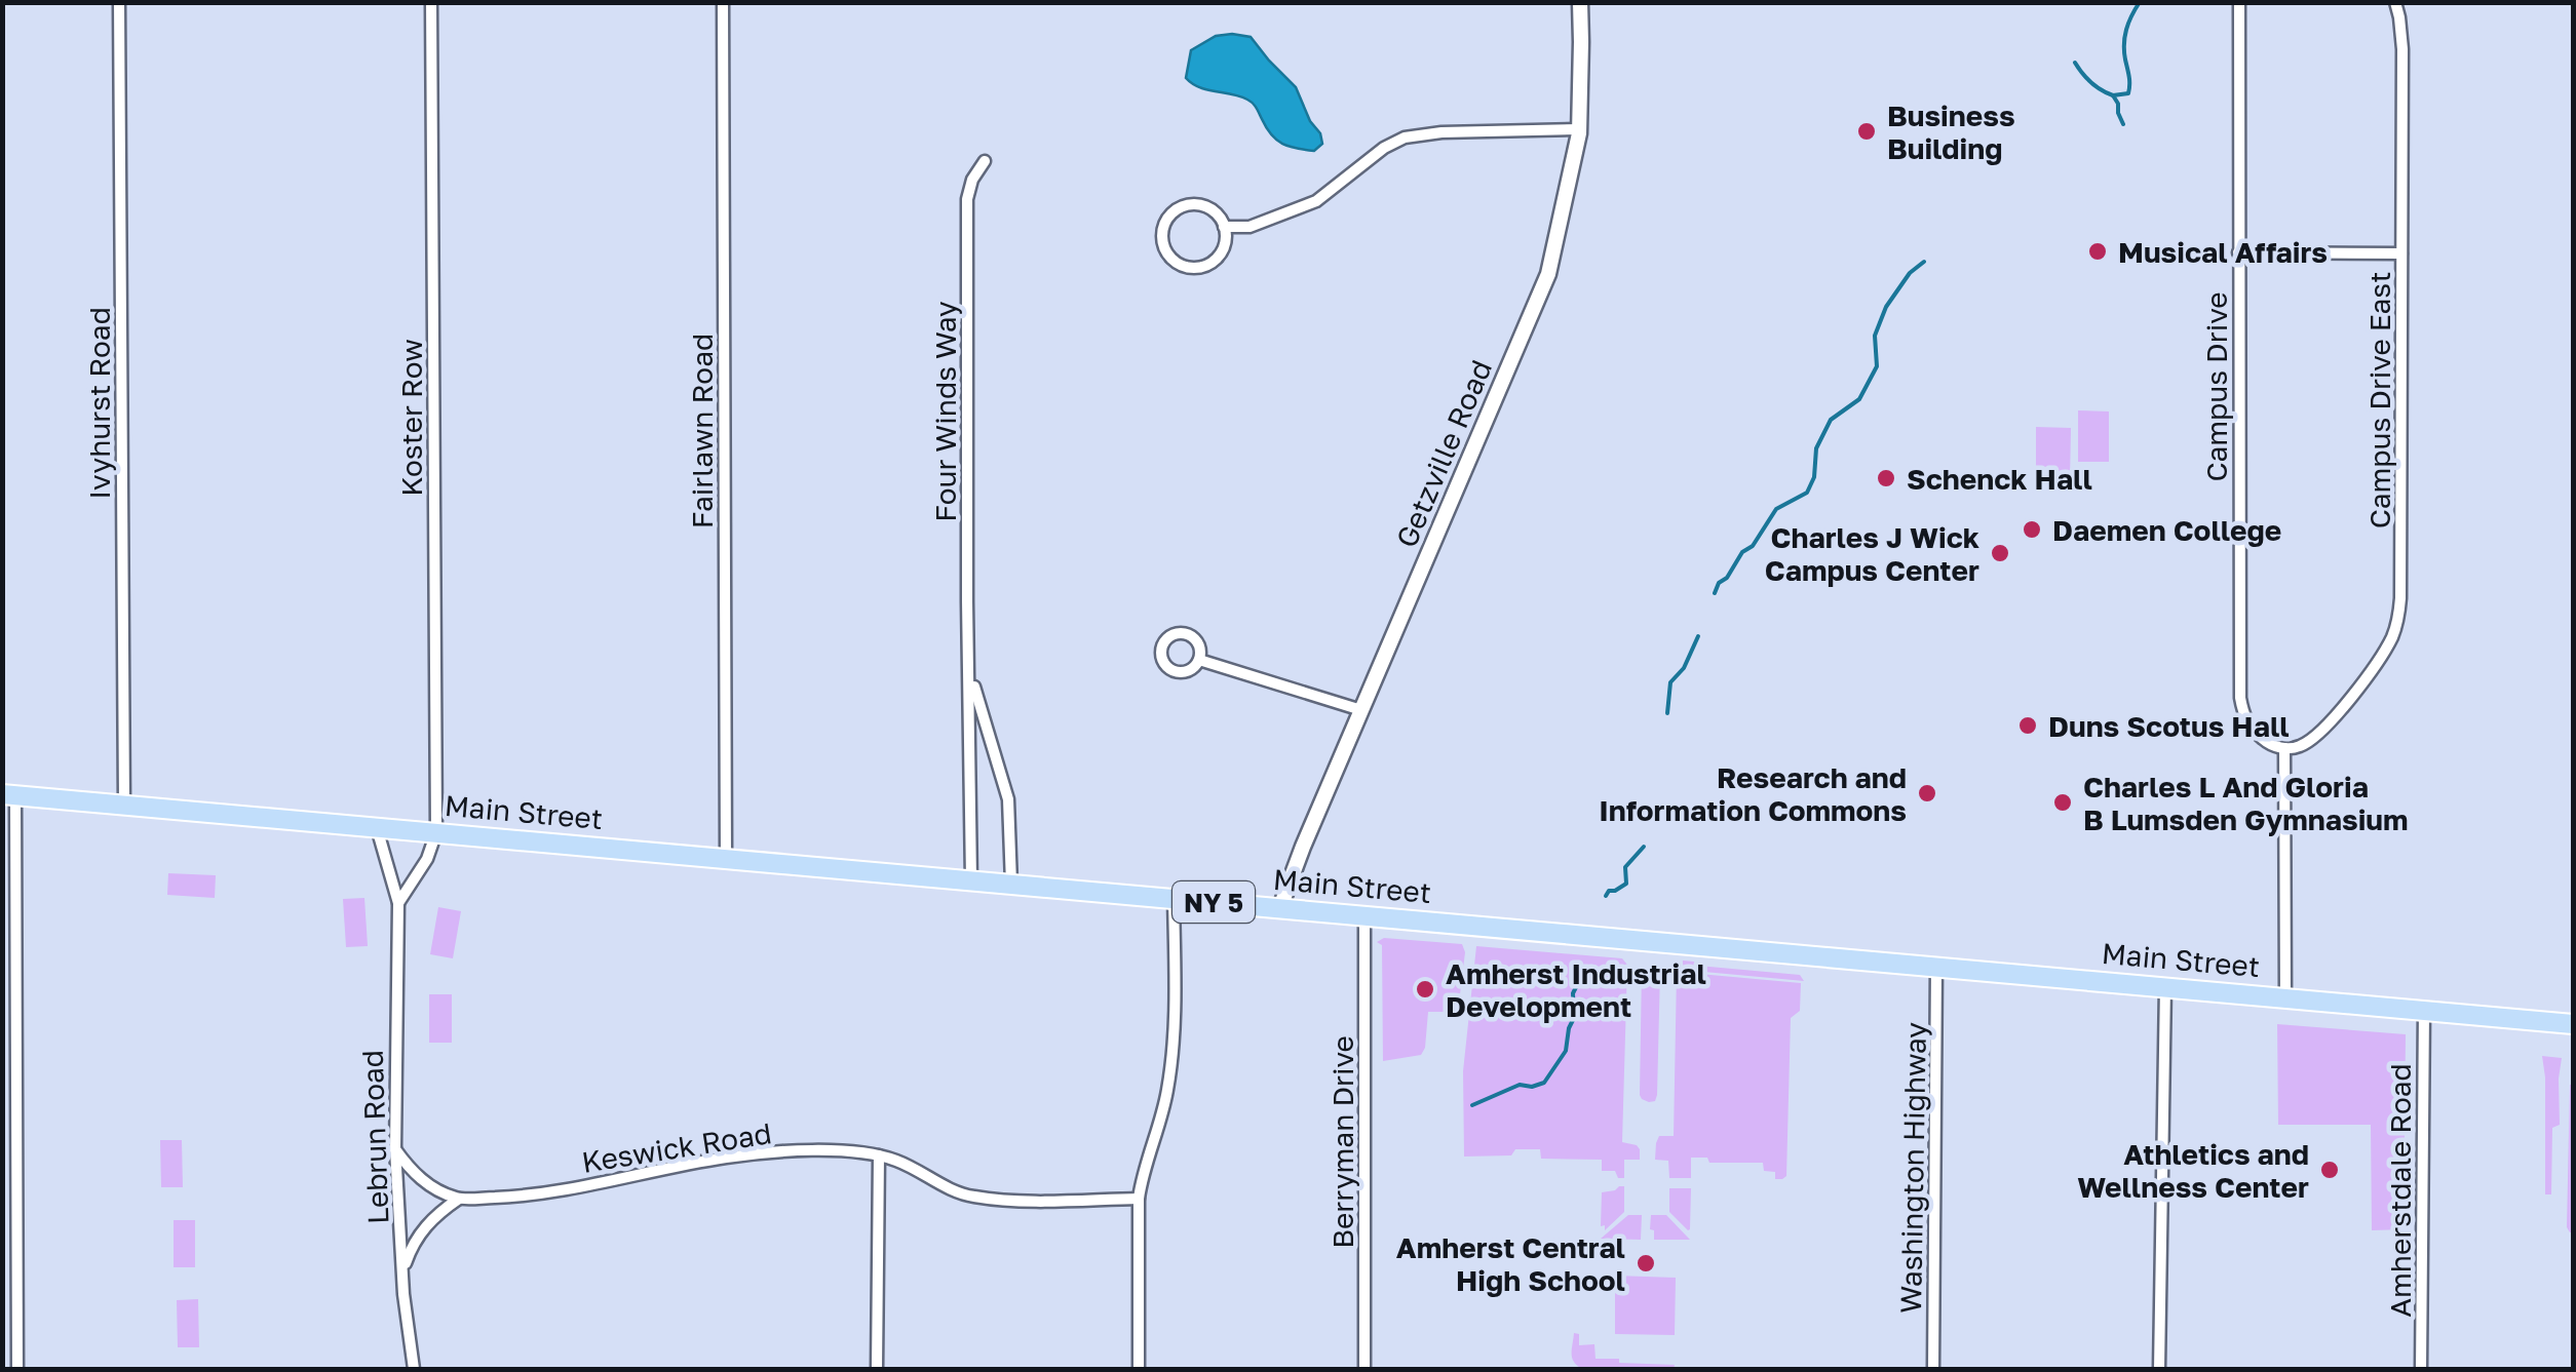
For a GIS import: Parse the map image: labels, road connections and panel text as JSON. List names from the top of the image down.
{
  "streets": {
    "main road": ["Main Street", "NY 5"],
    "street": [
      "Campus Drive",
      "Campus Drive East",
      "Ivyhurst Road",
      "Four Winds Way",
      "Koster Row",
      "Fairlawn Road",
      "Getzville Road",
      "Lebrun Road",
      "Berryman Drive",
      "Keswick Road",
      "Washington Highway",
      "Amherstdale Road"
    ]
  },
  "crossings": [
    ["Campus Drive", "Campus Drive East"],
    ["Ivyhurst Road", "Main Street"],
    ["Four Winds Way", "Main Street"],
    ["Koster Row", "Main Street"],
    ["Fairlawn Road", "Main Street"],
    ["Getzville Road", "Main Street"],
    ["Main Street", "Lebrun Road"],
    ["Main Street", "Berryman Drive"],
    ["Main Street", "Washington Highway"],
    ["Main Street", "Amherstdale Road"]
  ],
  "places": [
    "Business Building",
    "Musical Affairs",
    "Schenck Hall",
    "Daemen College",
    "Charles J Wick Campus Center",
    "Duns Scotus Hall",
    "Research and Information Commons",
    "Charles L And Gloria B Lumsden Gymnasium",
    "Amherst Industrial Development",
    "Athletics and Wellness Center",
    "Amherst Central High School"
  ]
}
